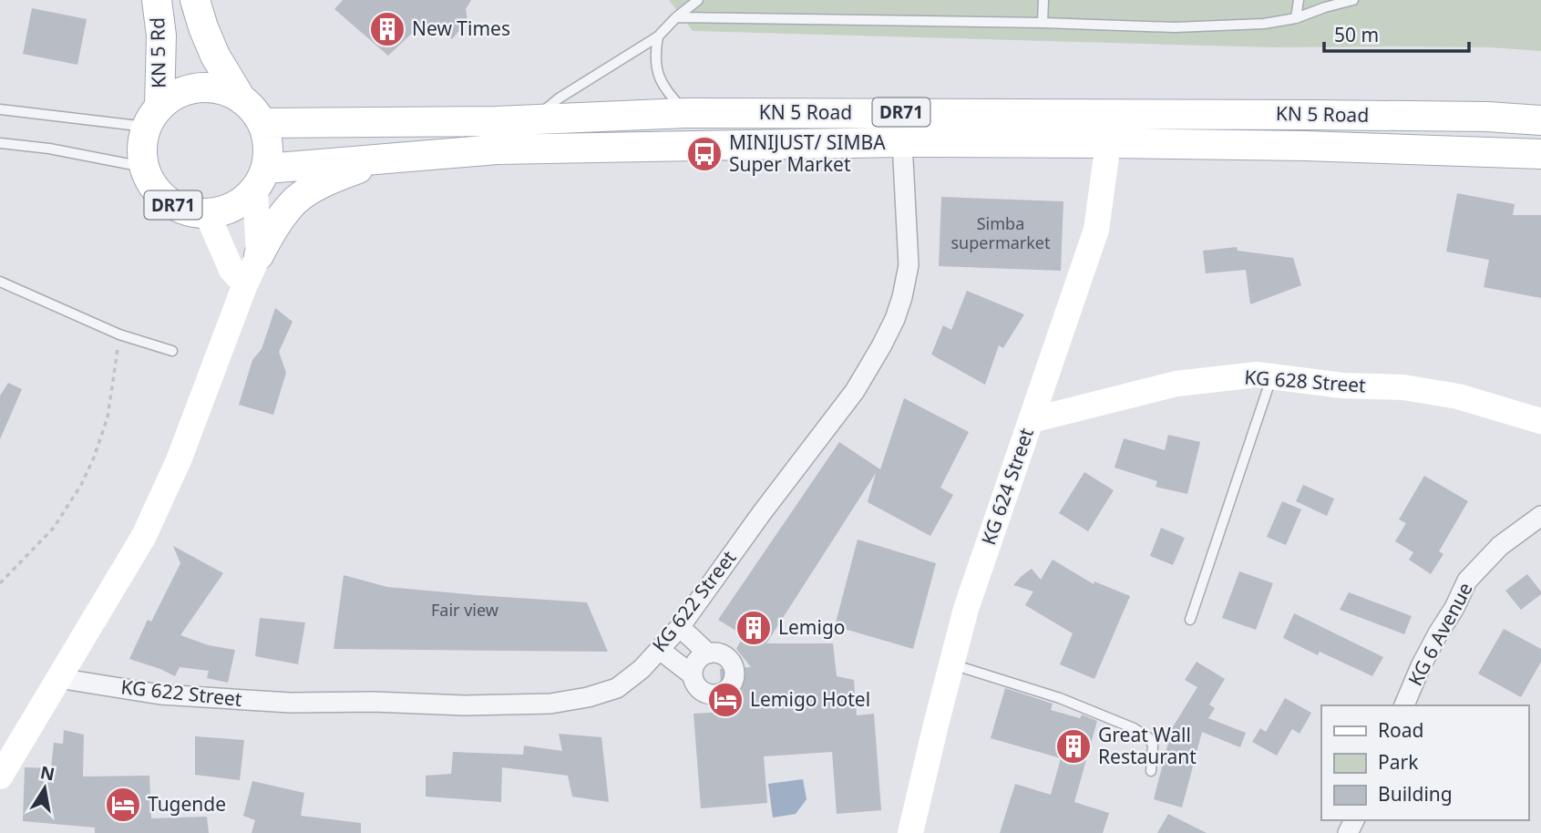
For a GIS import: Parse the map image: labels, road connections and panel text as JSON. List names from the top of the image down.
{
  "streets": {
    "main road": [
      "KN 5 Rd",
      "DR71",
      "KN 5 Road",
      "KG 628 Street",
      "KG 624 Street"
    ],
    "street": ["KG 622 Street", "KG 6 Avenue"]
  },
  "crossings": [
    ["KN 5 Rd", "DR71"],
    ["KN 5 Rd", "KN 5 Road"],
    ["DR71", "KN 5 Road"],
    ["KN 5 Road", "KG 624 Street"],
    ["KN 5 Road", "KG 622 Street"],
    ["KG 628 Street", "KG 624 Street"]
  ],
  "places": {
    "building": ["New Times", "Lemigo", "Great Wall Restaurant"],
    "bus stop": ["MINIJUST/ SIMBA Super Market"],
    "hotel": ["Lemigo Hotel", "Tugende"]
  },
  "house_numbers": ["Simba supermarket", "Fair view"],
  "legend": ["Road", "Park", "Building"],
  "scale_bar": "50 m",
  "north": "top"
}
